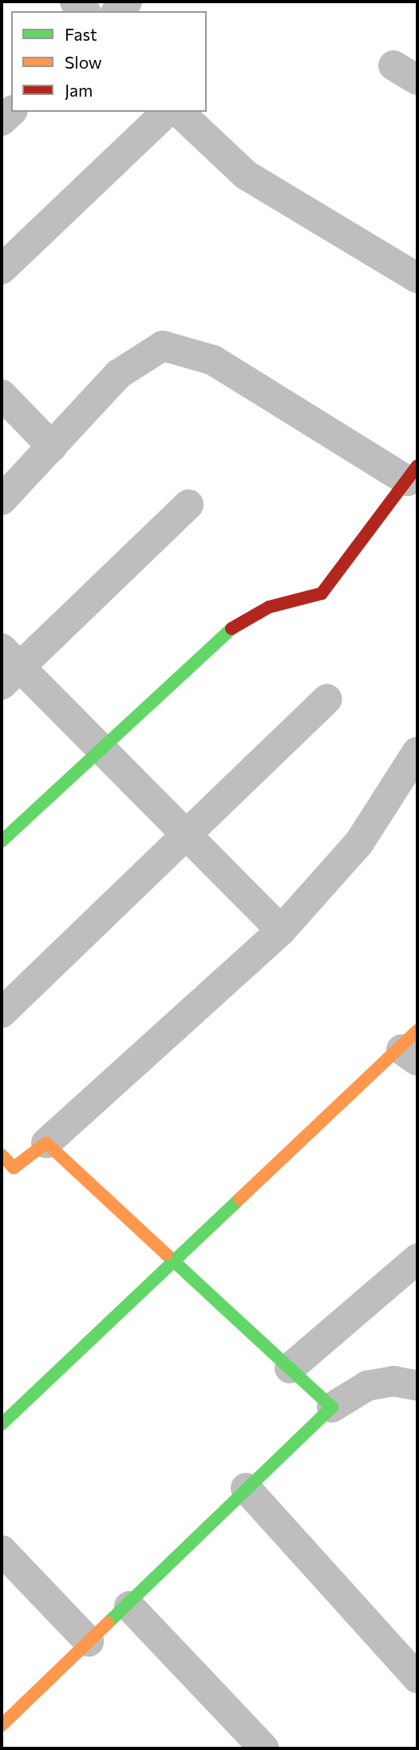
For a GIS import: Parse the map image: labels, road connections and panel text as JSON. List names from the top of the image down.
{
  "legend": ["Fast", "Slow", "Jam"]
}
